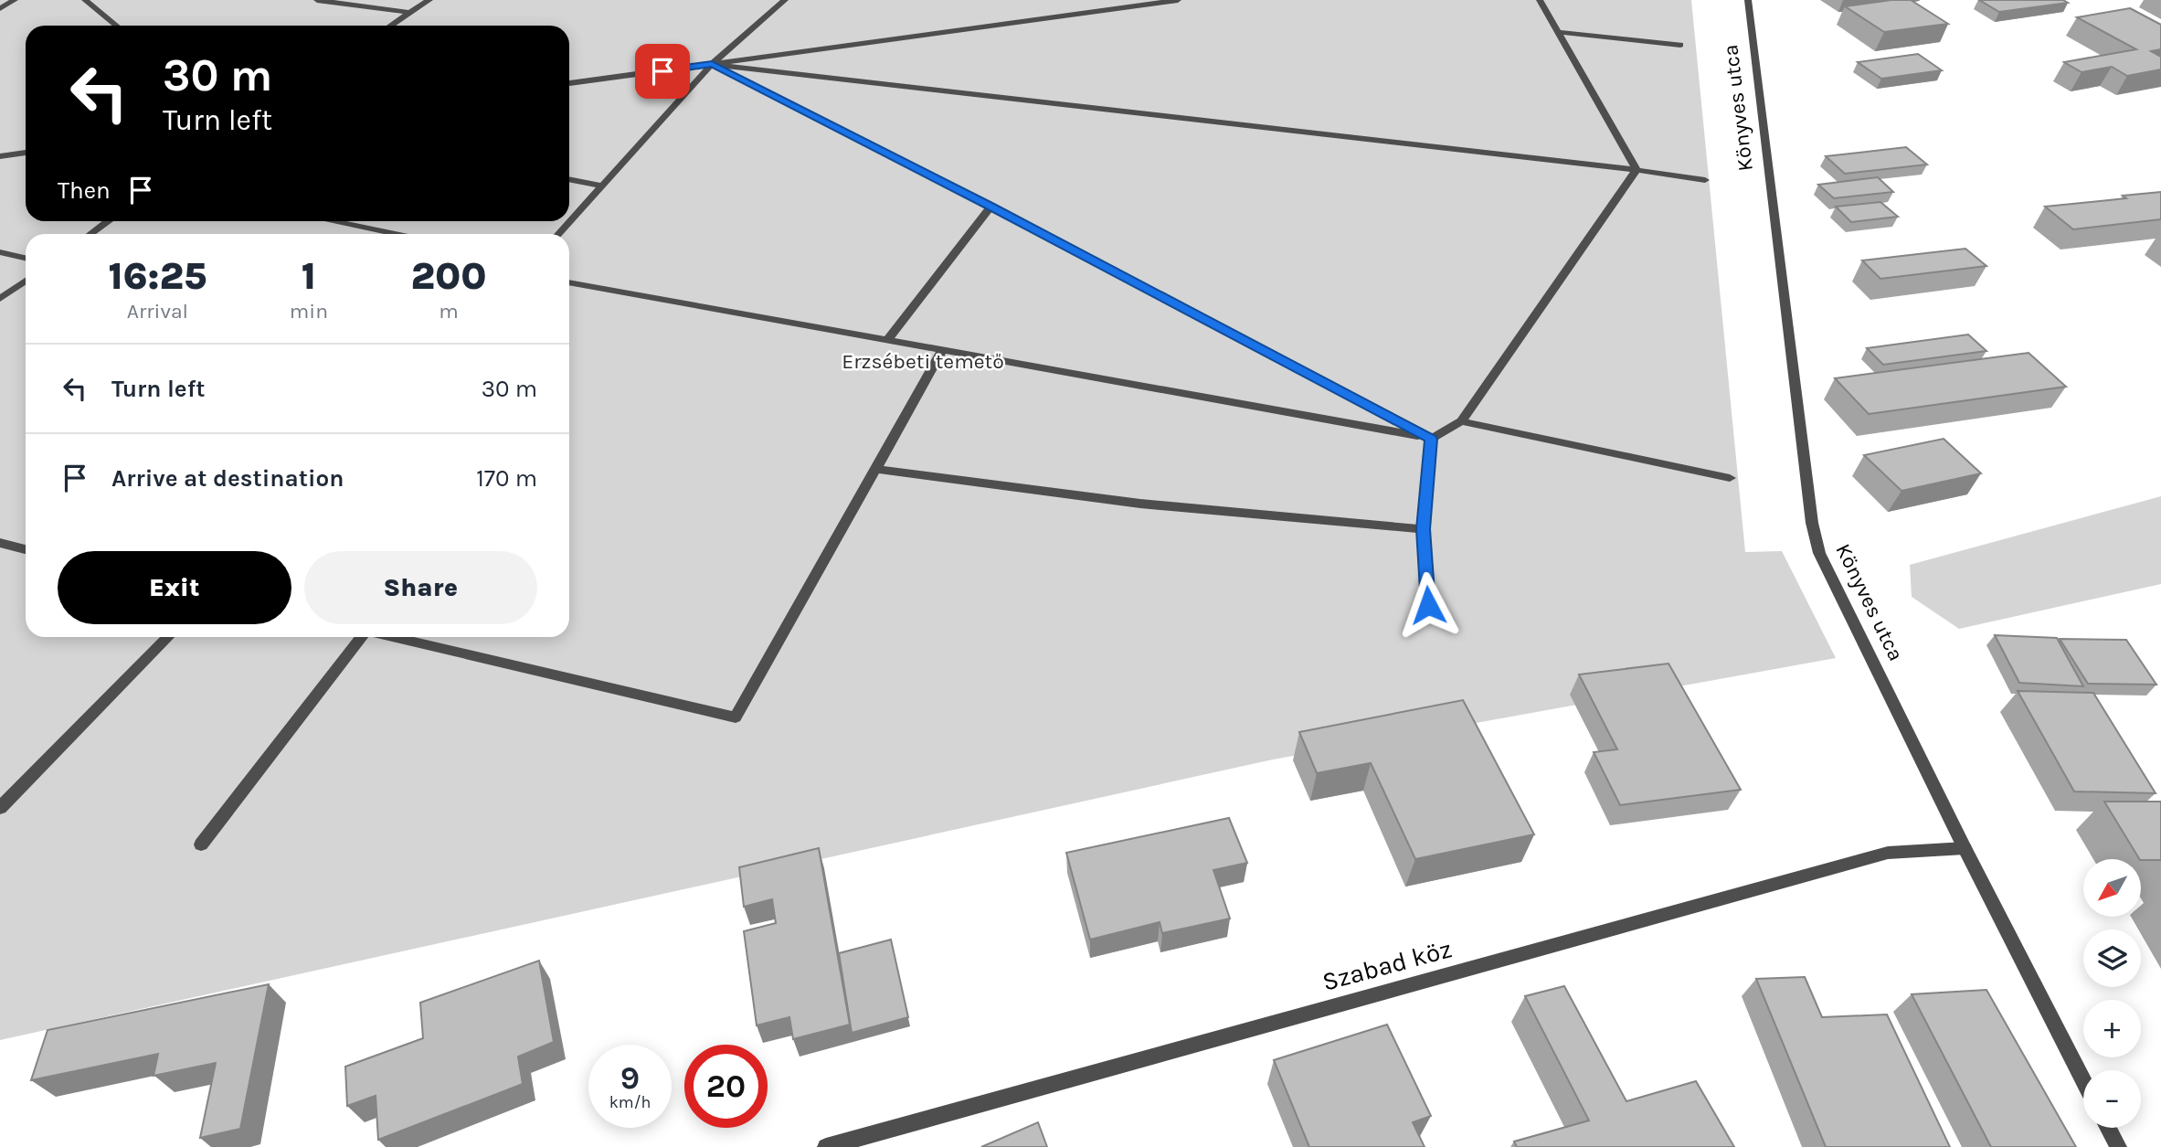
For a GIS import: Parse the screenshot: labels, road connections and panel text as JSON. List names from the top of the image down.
{
  "streets": {
    "street": ["Könyves utca", "Szabad köz"]
  },
  "crossings": [
    ["Könyves utca", "Szabad köz"]
  ],
  "parks": ["Erzsébeti temető"],
  "north": "bottom left",
  "page": {
    "turn": ["30 m", "Turn left"],
    "then": "Then",
    "eta": [
      "16:25",
      "Arrival",
      "1",
      "min",
      "200",
      "m"
    ],
    "list": [
      {
        "name": "Turn left",
        "value": "30 m"
      },
      {
        "name": "Arrive at destination",
        "value": "170 m"
      }
    ],
    "buttons": ["Exit", "Share"],
    "map_buttons": ["+", "−"],
    "speed": "9 km/h",
    "limit": "20"
  }
}
